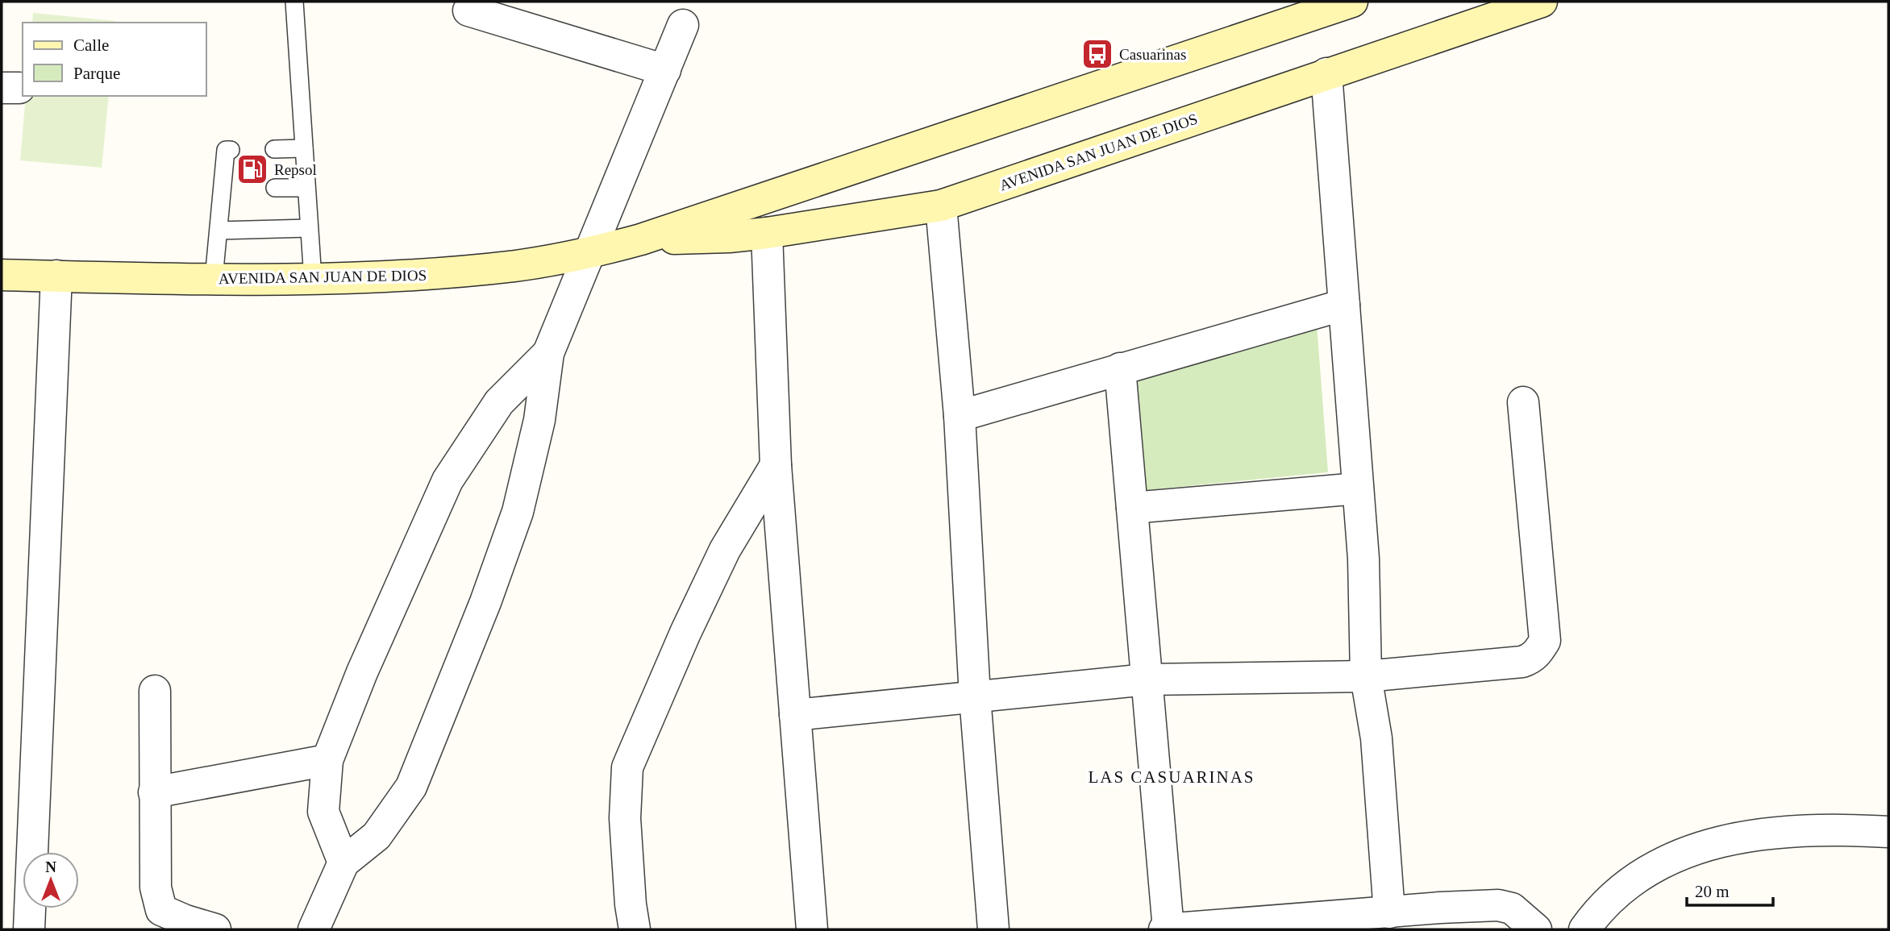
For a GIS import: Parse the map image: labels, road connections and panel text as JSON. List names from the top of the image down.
{
  "streets": {
    "main road": ["AVENIDA SAN JUAN DE DIOS"]
  },
  "districts": ["LAS CASUARINAS"],
  "places": {
    "bus stop": ["Casuarinas"],
    "fuel station": ["Repsol"]
  },
  "legend": ["Calle", "Parque"],
  "scale_bar": "20 m",
  "north": "top"
}
